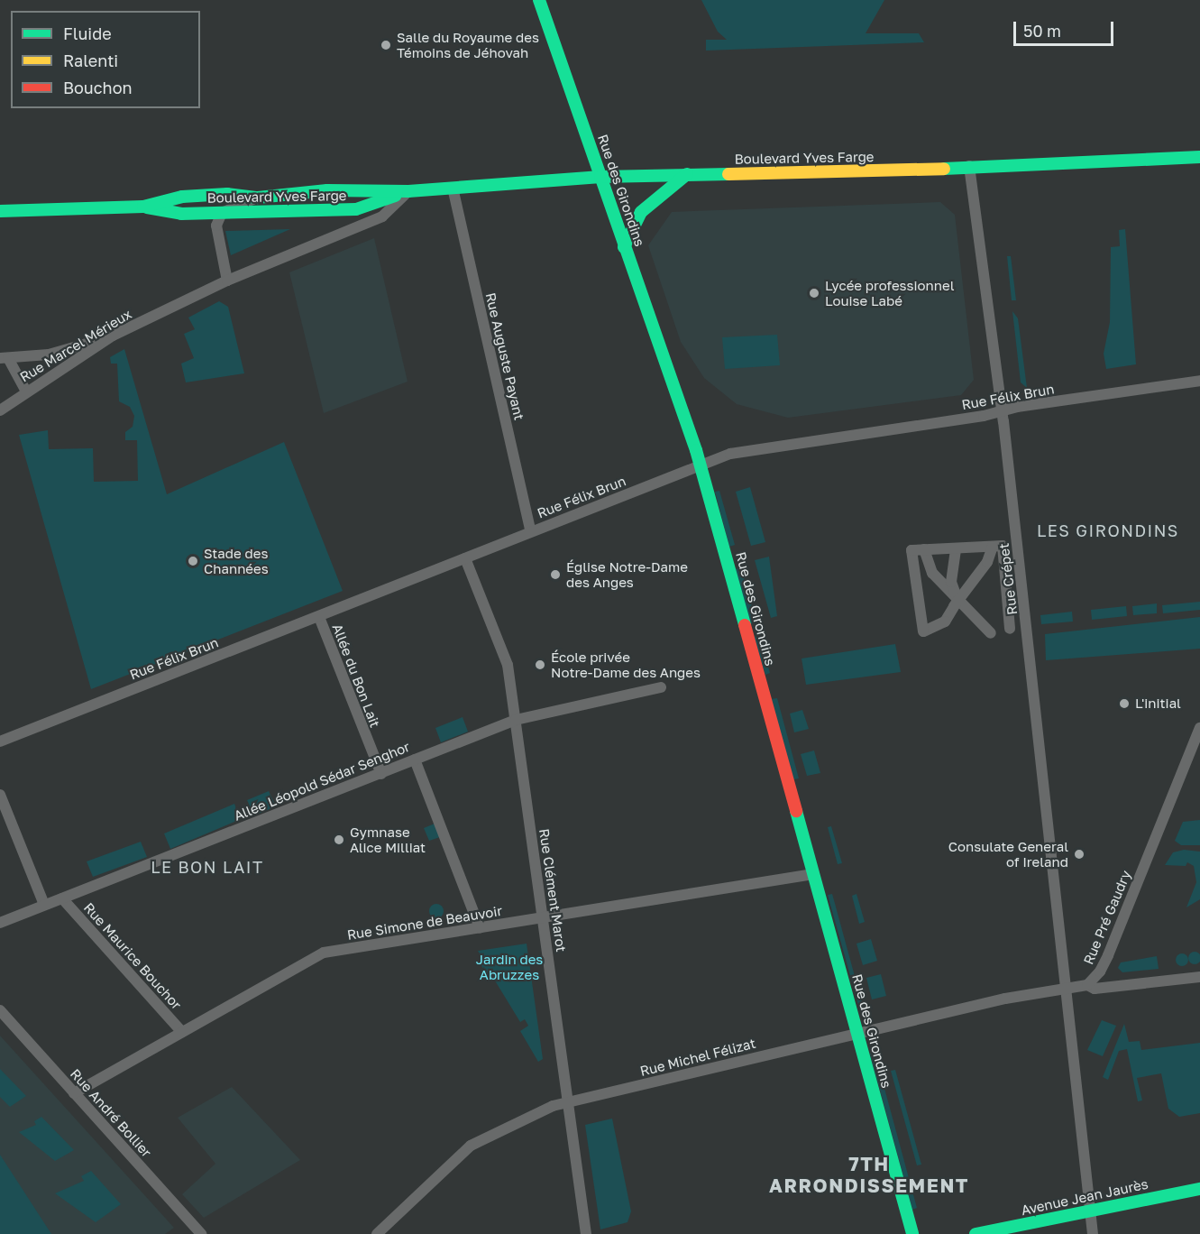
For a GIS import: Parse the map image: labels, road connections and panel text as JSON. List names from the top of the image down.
{
  "streets": {
    "street": [
      "Boulevard Yves Farge",
      "Rue des Girondins",
      "Rue Marcel Mérieux",
      "Rue Auguste Payant",
      "Rue Félix Brun",
      "Rue Crépet",
      "Allée du Bon Lait",
      "Allée Léopold Sédar Senghor",
      "Rue Clément Marot",
      "Rue Pré Gaudry",
      "Rue Simone de Beauvoir",
      "Rue Maurice Bouchor",
      "Rue Michel Félizat",
      "Rue André Bollier",
      "Avenue Jean Jaurès"
    ]
  },
  "crossings": [
    ["Boulevard Yves Farge", "Rue des Girondins"],
    ["Boulevard Yves Farge", "Rue Marcel Mérieux"],
    ["Boulevard Yves Farge", "Rue Auguste Payant"],
    ["Boulevard Yves Farge", "Rue Crépet"],
    ["Rue des Girondins", "Rue Félix Brun"],
    ["Rue des Girondins", "Rue Simone de Beauvoir"],
    ["Rue des Girondins", "Rue Michel Félizat"],
    ["Rue Auguste Payant", "Rue Félix Brun"],
    ["Rue Félix Brun", "Rue Crépet"],
    ["Rue Félix Brun", "Allée du Bon Lait"],
    ["Rue Félix Brun", "Rue Clément Marot"],
    ["Rue Crépet", "Rue Pré Gaudry"],
    ["Rue Crépet", "Rue Michel Félizat"],
    ["Allée du Bon Lait", "Allée Léopold Sédar Senghor"],
    ["Allée Léopold Sédar Senghor", "Rue Clément Marot"],
    ["Allée Léopold Sédar Senghor", "Rue Maurice Bouchor"],
    ["Rue Clément Marot", "Rue Simone de Beauvoir"],
    ["Rue Clément Marot", "Rue Michel Félizat"],
    ["Rue Pré Gaudry", "Rue Michel Félizat"],
    ["Rue Simone de Beauvoir", "Rue Maurice Bouchor"],
    ["Rue Simone de Beauvoir", "Rue André Bollier"]
  ],
  "districts": ["LES GIRONDINS", "LE BON LAIT", "7TH ARRONDISSEMENT"],
  "parks": ["Jardin des Abruzzes"],
  "places": [
    "Salle du Royaume des Témoins de Jéhovah",
    "Lycée professionnel Louise Labé",
    "Stade des Channées",
    "Église Notre-Dame des Anges",
    "École privée Notre-Dame des Anges",
    "L'initial",
    "Gymnase Alice Milliat",
    "Consulate General of Ireland"
  ],
  "legend": ["Fluide", "Ralenti", "Bouchon"],
  "scale_bar": "50 m"
}
